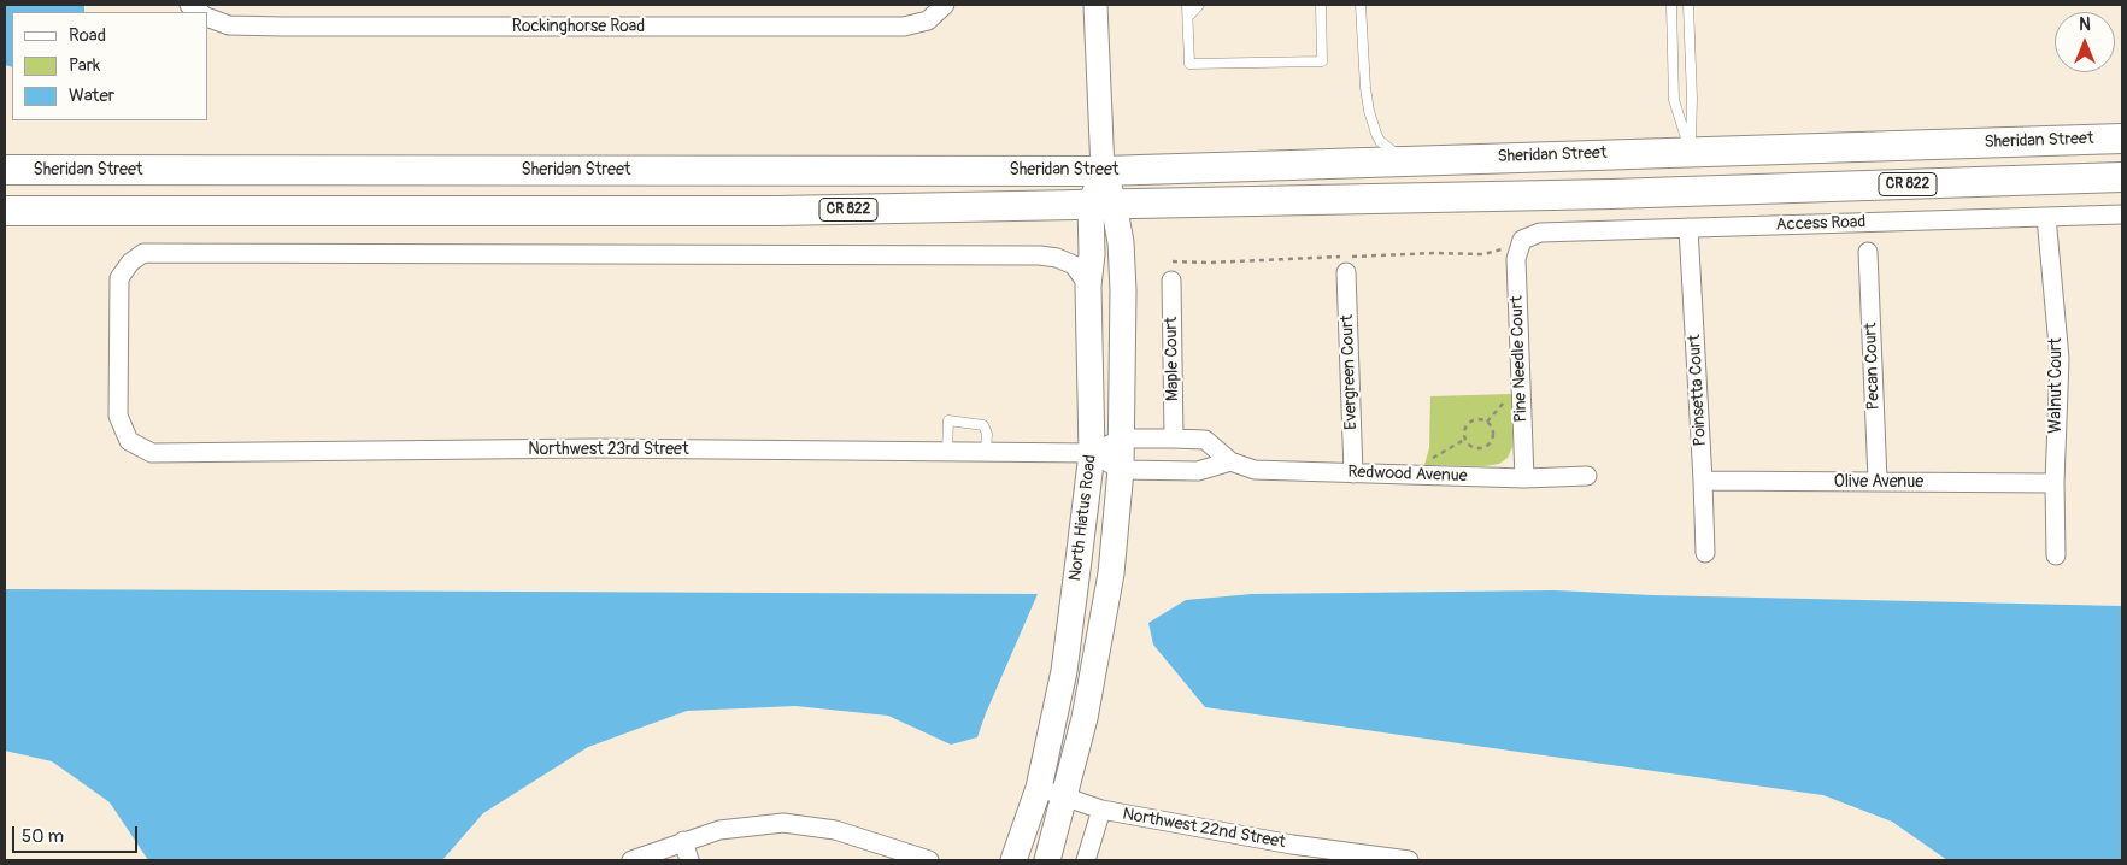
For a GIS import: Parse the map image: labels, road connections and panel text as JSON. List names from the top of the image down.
{
  "streets": {
    "main road": ["Sheridan Street", "CR 822", "North Hiatus Road"],
    "street": [
      "Rockinghorse Road",
      "Access Road",
      "Maple Court",
      "Pine Needle Court",
      "Pecan Court",
      "Evergreen Court",
      "Walnut Court",
      "Poinsetta Court",
      "Northwest 23rd Street",
      "Redwood Avenue",
      "Olive Avenue",
      "Northwest 22nd Street"
    ]
  },
  "crossings": [
    ["Sheridan Street", "North Hiatus Road"],
    ["Access Road", "Pine Needle Court"],
    ["Access Road", "Walnut Court"],
    ["Access Road", "Poinsetta Court"],
    ["Maple Court", "Redwood Avenue"],
    ["Pine Needle Court", "Redwood Avenue"],
    ["Pecan Court", "Olive Avenue"],
    ["Evergreen Court", "Redwood Avenue"],
    ["Walnut Court", "Olive Avenue"],
    ["Poinsetta Court", "Olive Avenue"],
    ["Northwest 23rd Street", "Redwood Avenue"],
    ["Northwest 23rd Street", "North Hiatus Road"],
    ["Redwood Avenue", "North Hiatus Road"],
    ["North Hiatus Road", "Northwest 22nd Street"]
  ],
  "legend": ["Road", "Park", "Water"],
  "scale_bar": "50 m",
  "north": "top"
}
